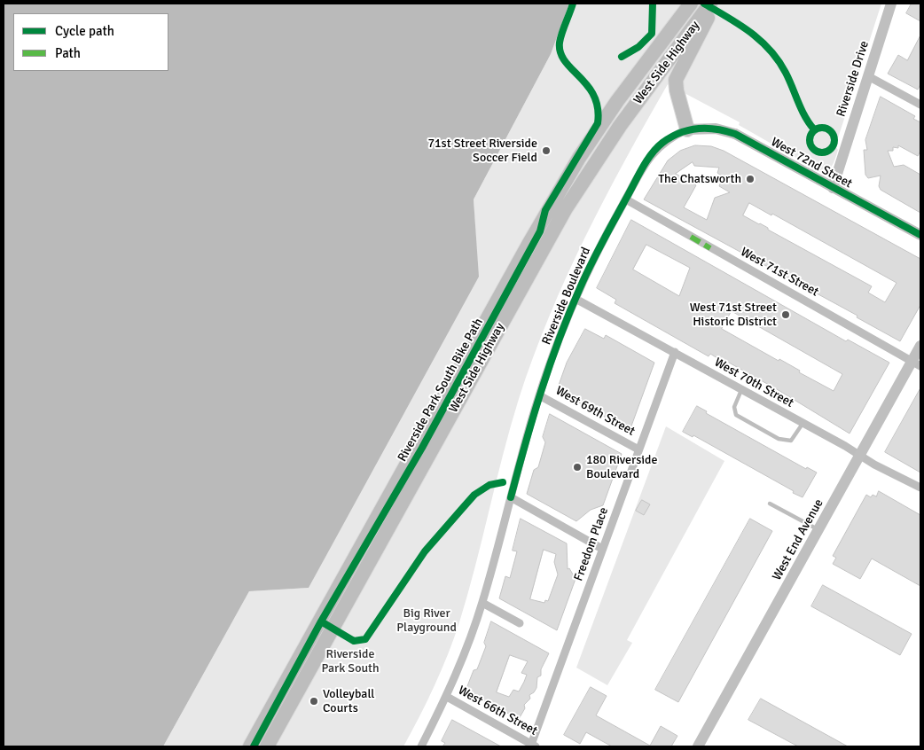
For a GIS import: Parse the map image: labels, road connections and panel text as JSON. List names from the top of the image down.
{
  "streets": {
    "highway": ["West Side Highway"],
    "main road": ["Riverside Drive", "West 72nd Street", "West End Avenue"],
    "street": [
      "West 71st Street",
      "Riverside Boulevard",
      "West 70th Street",
      "West 69th Street",
      "Freedom Place",
      "West 66th Street"
    ],
    "cycle path": ["Riverside Park South Bike Path"]
  },
  "crossings": [
    ["Riverside Drive", "West 72nd Street"],
    ["West 72nd Street", "Riverside Boulevard"],
    ["West 71st Street", "Riverside Boulevard"],
    ["West 71st Street", "West End Avenue"],
    ["Riverside Boulevard", "West 70th Street"],
    ["Riverside Boulevard", "West 69th Street"],
    ["Riverside Boulevard", "West 66th Street"],
    ["West 70th Street", "West End Avenue"],
    ["West 70th Street", "Freedom Place"],
    ["West 69th Street", "Freedom Place"],
    ["Freedom Place", "West 66th Street"]
  ],
  "parks": ["Big River Playground", "Riverside Park South"],
  "places": [
    "71st Street Riverside Soccer Field",
    "The Chatsworth",
    "West 71st Street Historic District",
    "180 Riverside Boulevard",
    "Volleyball Courts"
  ],
  "legend": ["Cycle path", "Path"]
}
